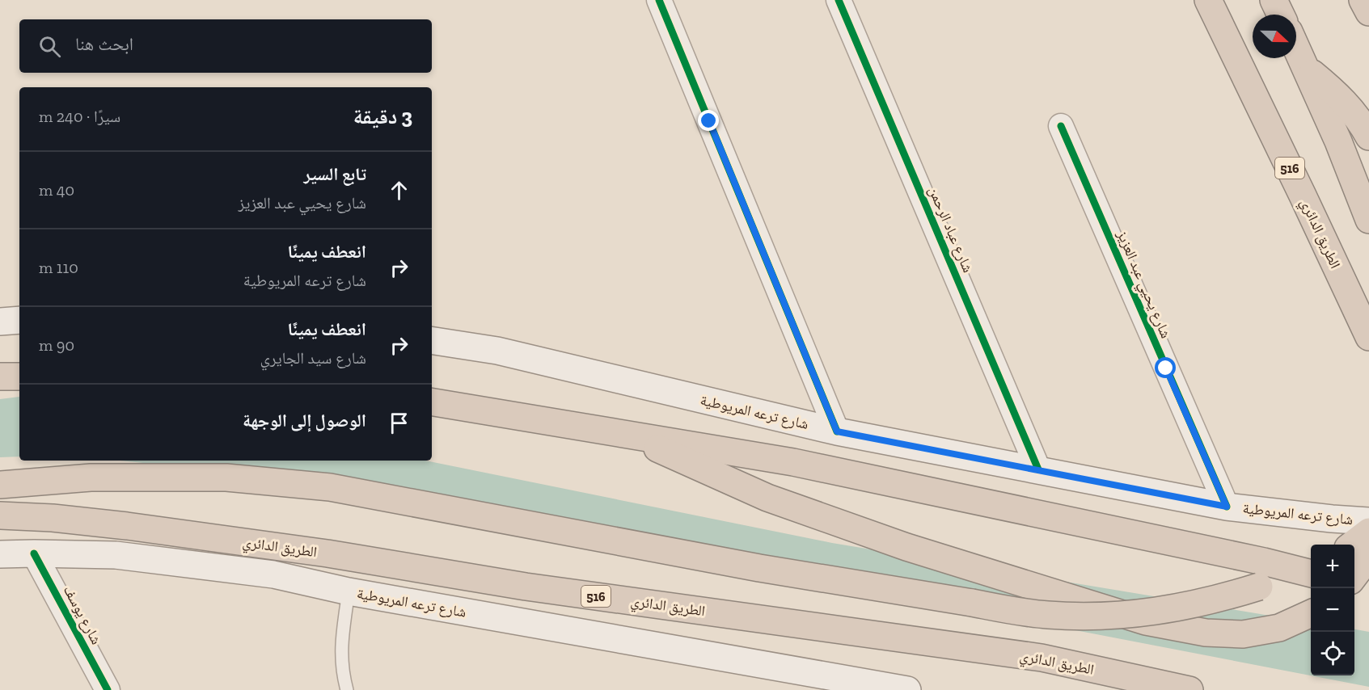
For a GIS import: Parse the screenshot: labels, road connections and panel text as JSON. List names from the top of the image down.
{
  "streets": {
    "highway": ["516", "الطريق الدائري"],
    "main road": ["شارع ترعه المريوطية"],
    "street": ["شارع عباد الرحمن", "شارع يحيي عبد العزيز", "شارع يوسف"]
  },
  "crossings": [
    ["شارع عباد الرحمن", "شارع ترعه المريوطية"],
    ["شارع يحيي عبد العزيز", "شارع ترعه المريوطية"],
    ["شارع ترعه المريوطية", "شارع يوسف"]
  ],
  "north": "right",
  "page": {
    "search": "ابحث هنا",
    "heading": ["3 دقيقة", "سيرًا · 240 m"],
    "list": [
      ["تابع السير", "شارع يحيي عبد العزيز", "40 m"],
      ["انعطف يمينًا", "شارع ترعه المريوطية", "110 m"],
      ["انعطف يمينًا", "شارع سيد الجايري", "90 m"],
      "الوصول إلى الوجهة"
    ],
    "map_buttons": ["+", "−"]
  }
}
